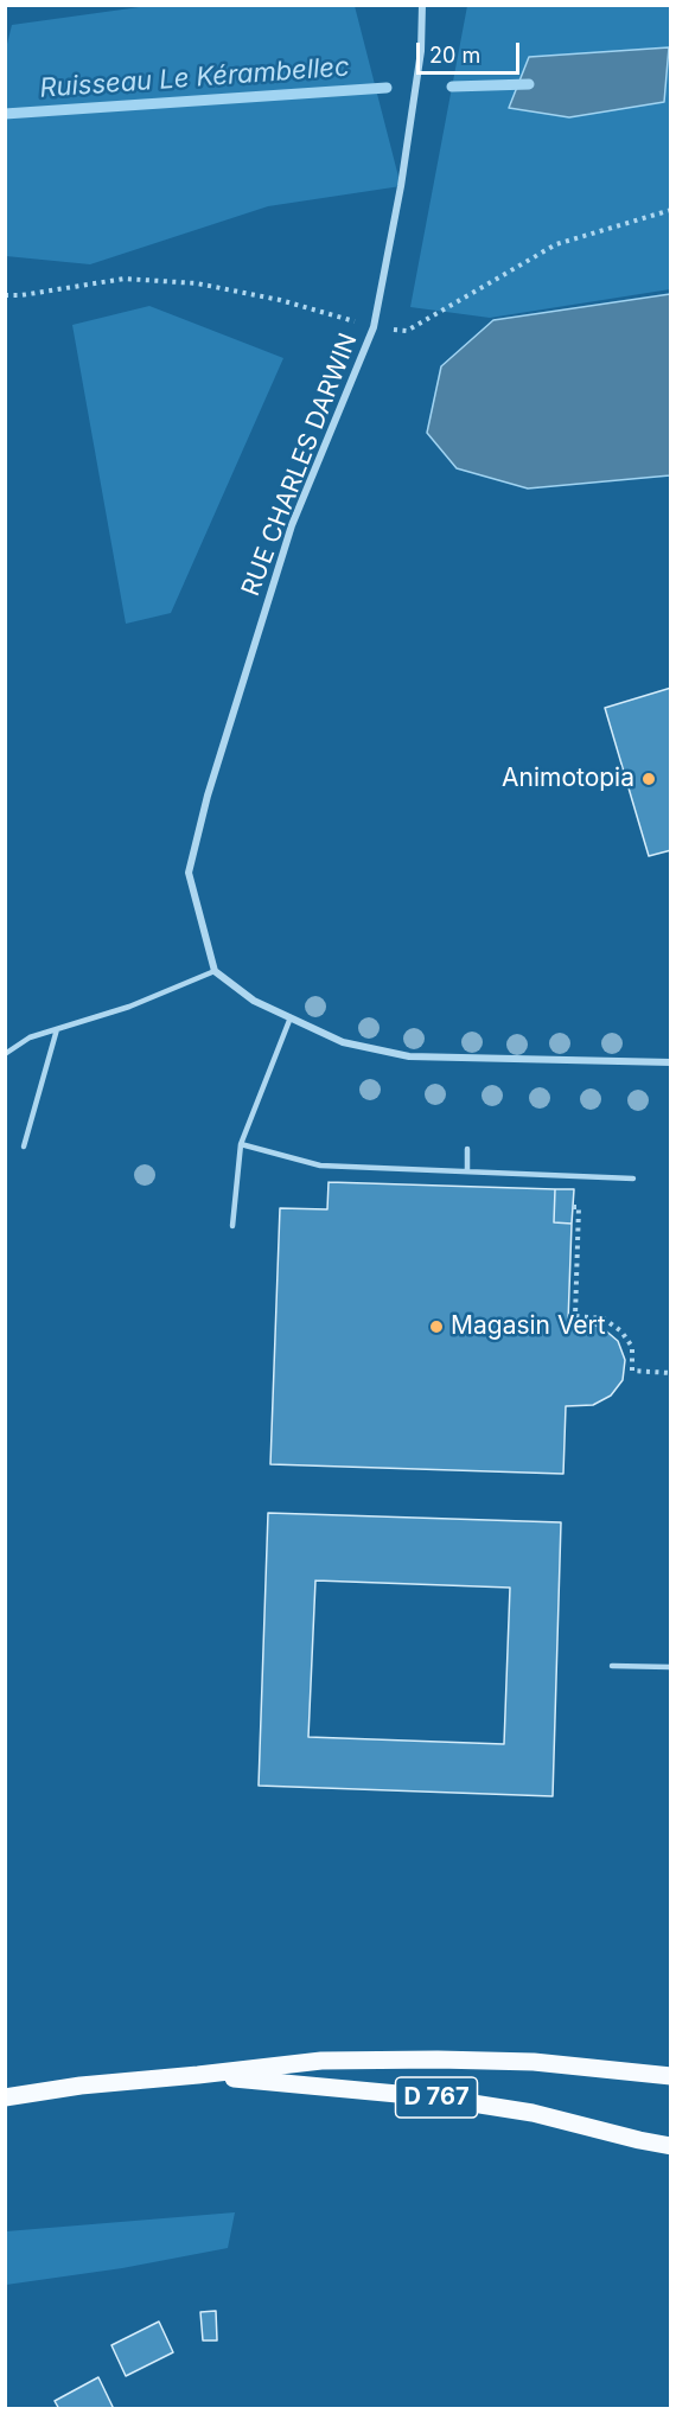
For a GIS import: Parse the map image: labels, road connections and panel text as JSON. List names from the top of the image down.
{
  "streets": {
    "main road": ["D 767"],
    "street": ["RUE CHARLES DARWIN"]
  },
  "water": ["Ruisseau Le Kérambellec"],
  "places": ["Animotopia", "Magasin Vert"],
  "scale_bar": "20 m"
}
